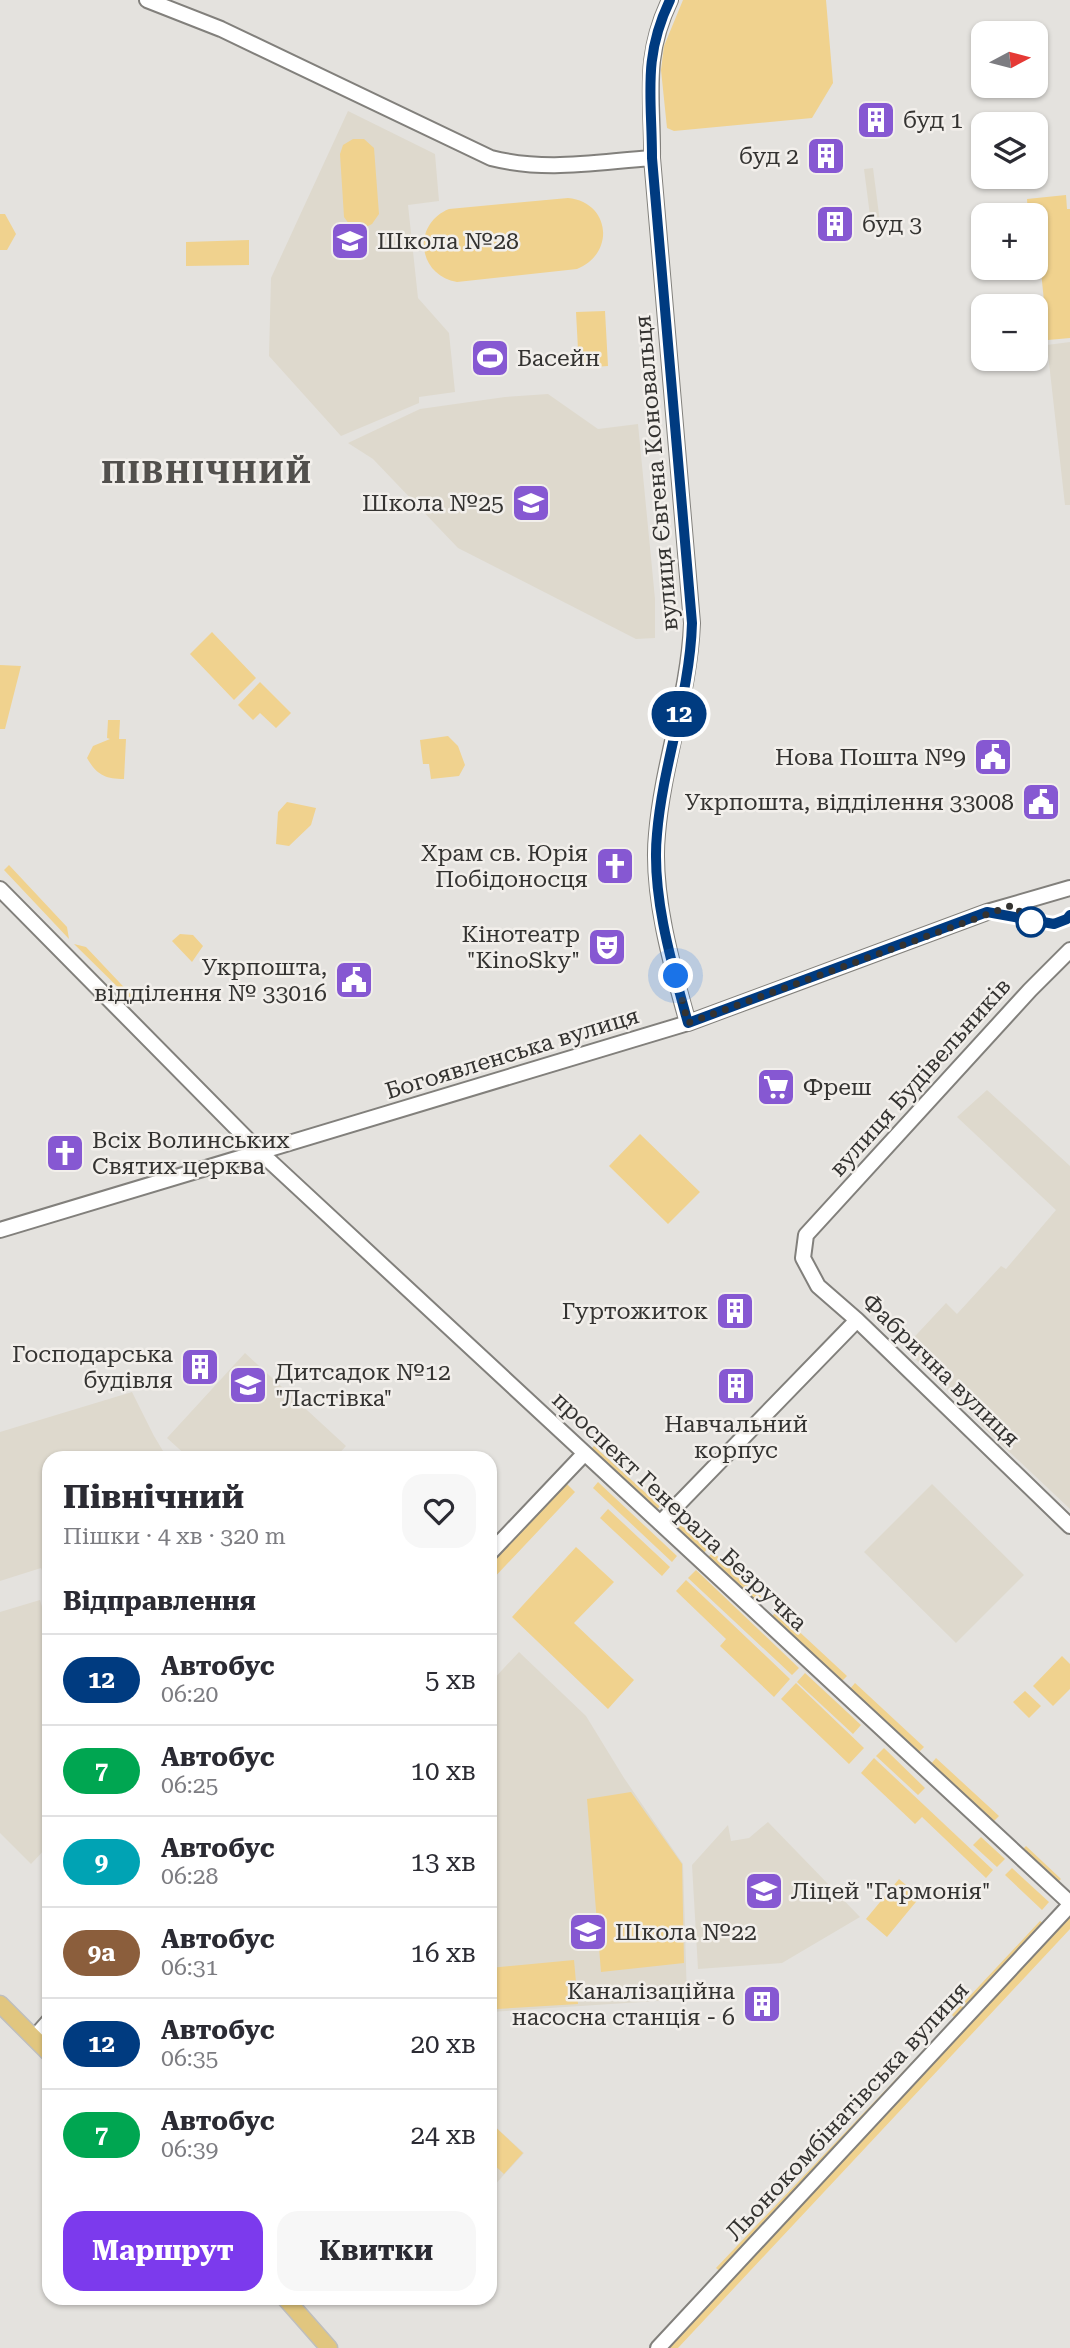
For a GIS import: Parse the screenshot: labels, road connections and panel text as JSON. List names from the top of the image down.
{
  "streets": {
    "street": [
      "вулиця Євгена Коновальця",
      "Богоявленська вулиця",
      "вулиця Будівельників",
      "Фабрична вулиця",
      "проспект Генерала Безручка",
      "Льонокомбінатівська вулиця"
    ]
  },
  "crossings": [
    ["вулиця Євгена Коновальця", "Богоявленська вулиця"],
    ["Богоявленська вулиця", "проспект Генерала Безручка"],
    ["вулиця Будівельників", "Фабрична вулиця"],
    ["проспект Генерала Безручка", "Льонокомбінатівська вулиця"]
  ],
  "districts": ["ПІВНІЧНИЙ"],
  "places": {
    "building": [
      "буд 1",
      "буд 2",
      "буд 3",
      "Гуртожиток",
      "Господарська будівля",
      "Навчальний корпус",
      "Каналізаційна насосна станція - 6"
    ],
    "school or university": [
      "Школа №28",
      "Школа №25",
      "Дитсадок №12 \"Ластівка\"",
      "Ліцей \"Гармонія\"",
      "Школа №22"
    ],
    "sports": ["Басейн"],
    "public building": ["Нова Пошта №9", "Укрпошта, відділення 33008", "Укрпошта, відділення № 33016"],
    "church": ["Храм св. Юрія Побідоносця", "Всіх Волинських Святих церква"],
    "theatre": ["Кінотеатр \"KinoSky\""],
    "supermarket": ["Фреш"]
  },
  "lines": ["bus line 12"],
  "north": "right",
  "page": {
    "on_map": "12",
    "map_buttons": ["+", "−"],
    "heading": [
      ["Північний", "Пішки · 4 хв · 320 m"],
      "Відправлення"
    ],
    "list": [
      {
        "mark": "12",
        "name": "Автобус",
        "note": "06:20",
        "value": "5 хв"
      },
      {
        "mark": "7",
        "name": "Автобус",
        "note": "06:25",
        "value": "10 хв"
      },
      {
        "mark": "9",
        "name": "Автобус",
        "note": "06:28",
        "value": "13 хв"
      },
      {
        "mark": "9а",
        "name": "Автобус",
        "note": "06:31",
        "value": "16 хв"
      },
      {
        "mark": "12",
        "name": "Автобус",
        "note": "06:35",
        "value": "20 хв"
      },
      {
        "mark": "7",
        "name": "Автобус",
        "note": "06:39",
        "value": "24 хв"
      }
    ],
    "buttons": ["Маршрут", "Квитки"]
  }
}
